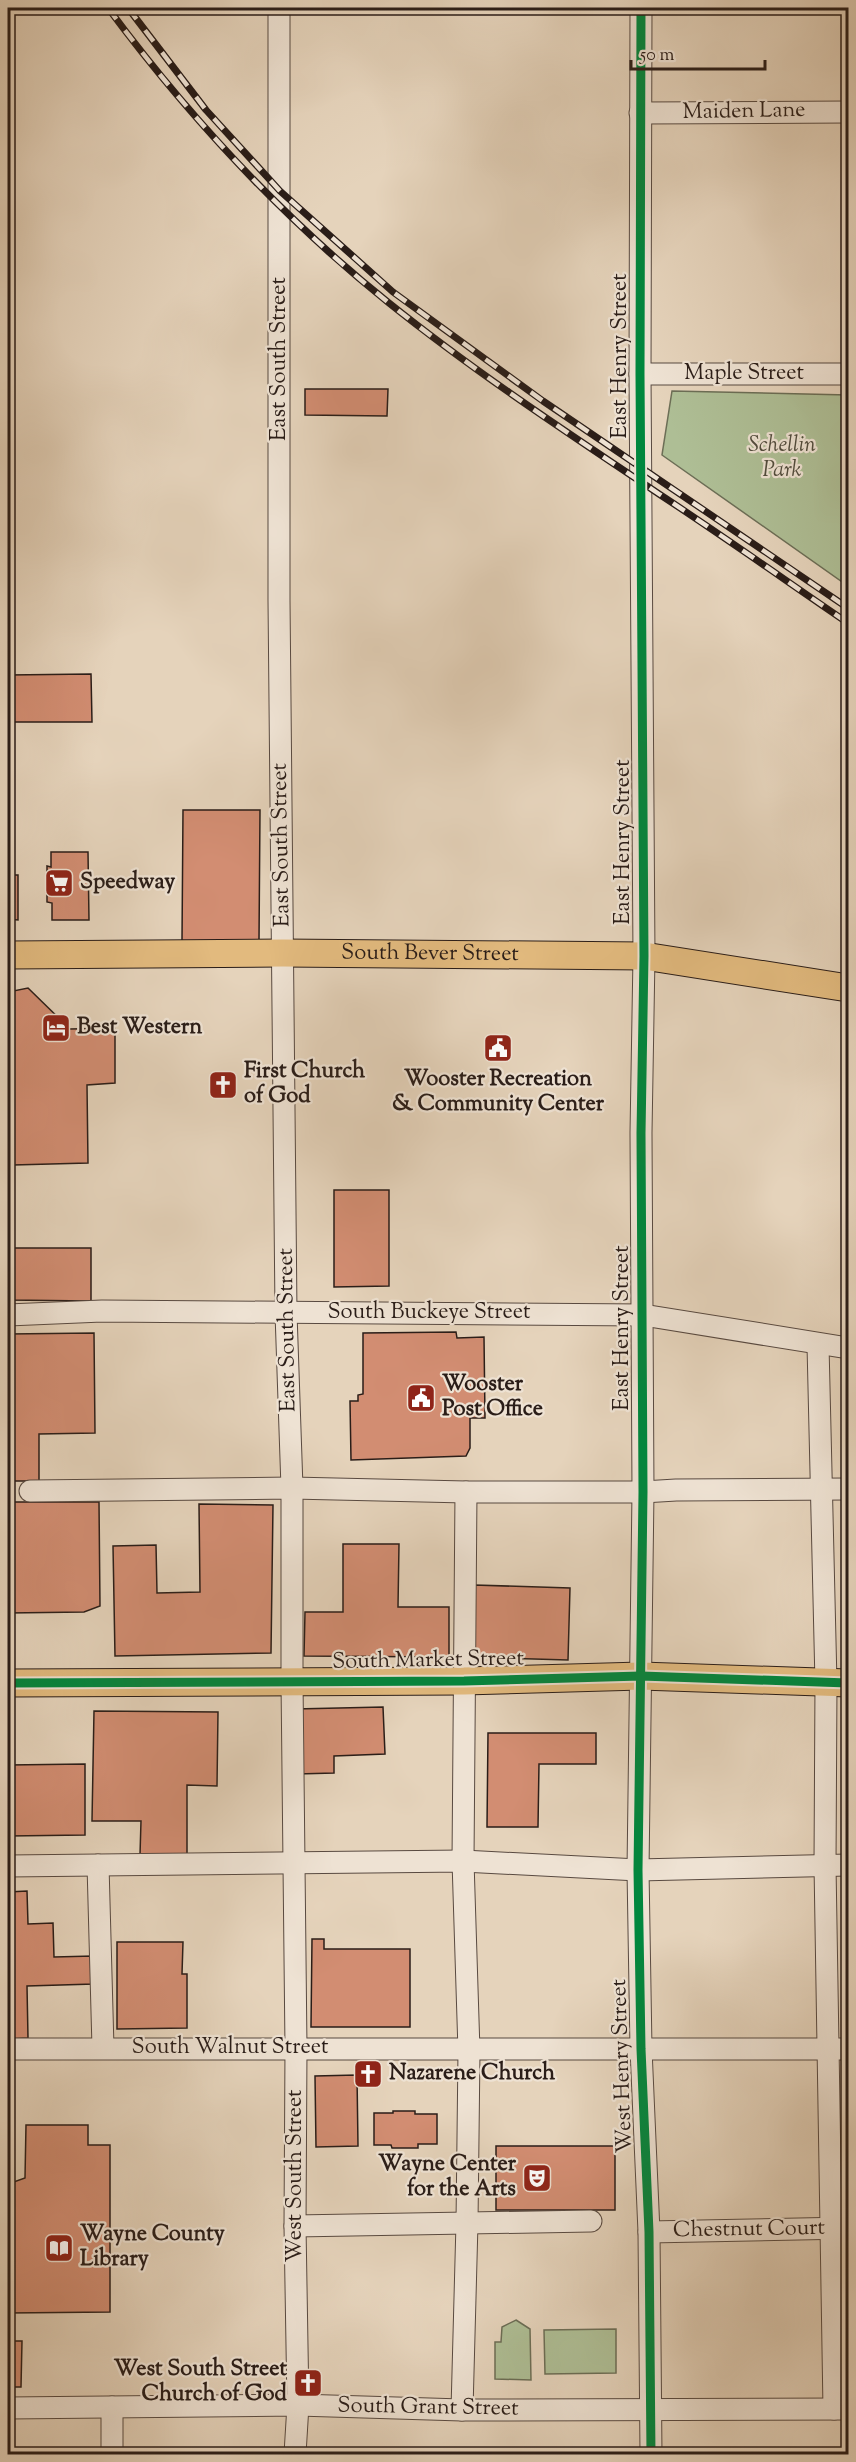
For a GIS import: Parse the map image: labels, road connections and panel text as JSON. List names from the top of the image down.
{
  "streets": {
    "main road": ["South Bever Street", "South Market Street"],
    "street": [
      "Maiden Lane",
      "East Henry Street",
      "East South Street",
      "Maple Street",
      "South Buckeye Street",
      "South Walnut Street",
      "West Henry Street",
      "West South Street",
      "Chestnut Court",
      "South Grant Street"
    ]
  },
  "crossings": [
    ["Maiden Lane", "East Henry Street"],
    ["East Henry Street", "Maple Street"],
    ["East Henry Street", "South Bever Street"],
    ["East Henry Street", "South Buckeye Street"],
    ["East Henry Street", "South Market Street"],
    ["East Henry Street", "West Henry Street"],
    ["East South Street", "South Bever Street"],
    ["East South Street", "South Buckeye Street"],
    ["East South Street", "South Market Street"],
    ["East South Street", "West South Street"],
    ["South Market Street", "West Henry Street"],
    ["South Market Street", "West South Street"],
    ["South Walnut Street", "West Henry Street"],
    ["South Walnut Street", "West South Street"],
    ["West Henry Street", "Chestnut Court"],
    ["West Henry Street", "South Grant Street"],
    ["West South Street", "South Grant Street"]
  ],
  "parks": ["Schellin Park"],
  "places": {
    "supermarket": ["Speedway"],
    "hotel": ["Best Western"],
    "public building": ["Wooster Recreation & Community Center", "Wooster Post Office"],
    "church": ["First Church of God", "Nazarene Church", "West South Street Church of God"],
    "theatre": ["Wayne Center for the Arts"],
    "library": ["Wayne County Library"]
  },
  "scale_bar": "50 m"
}
